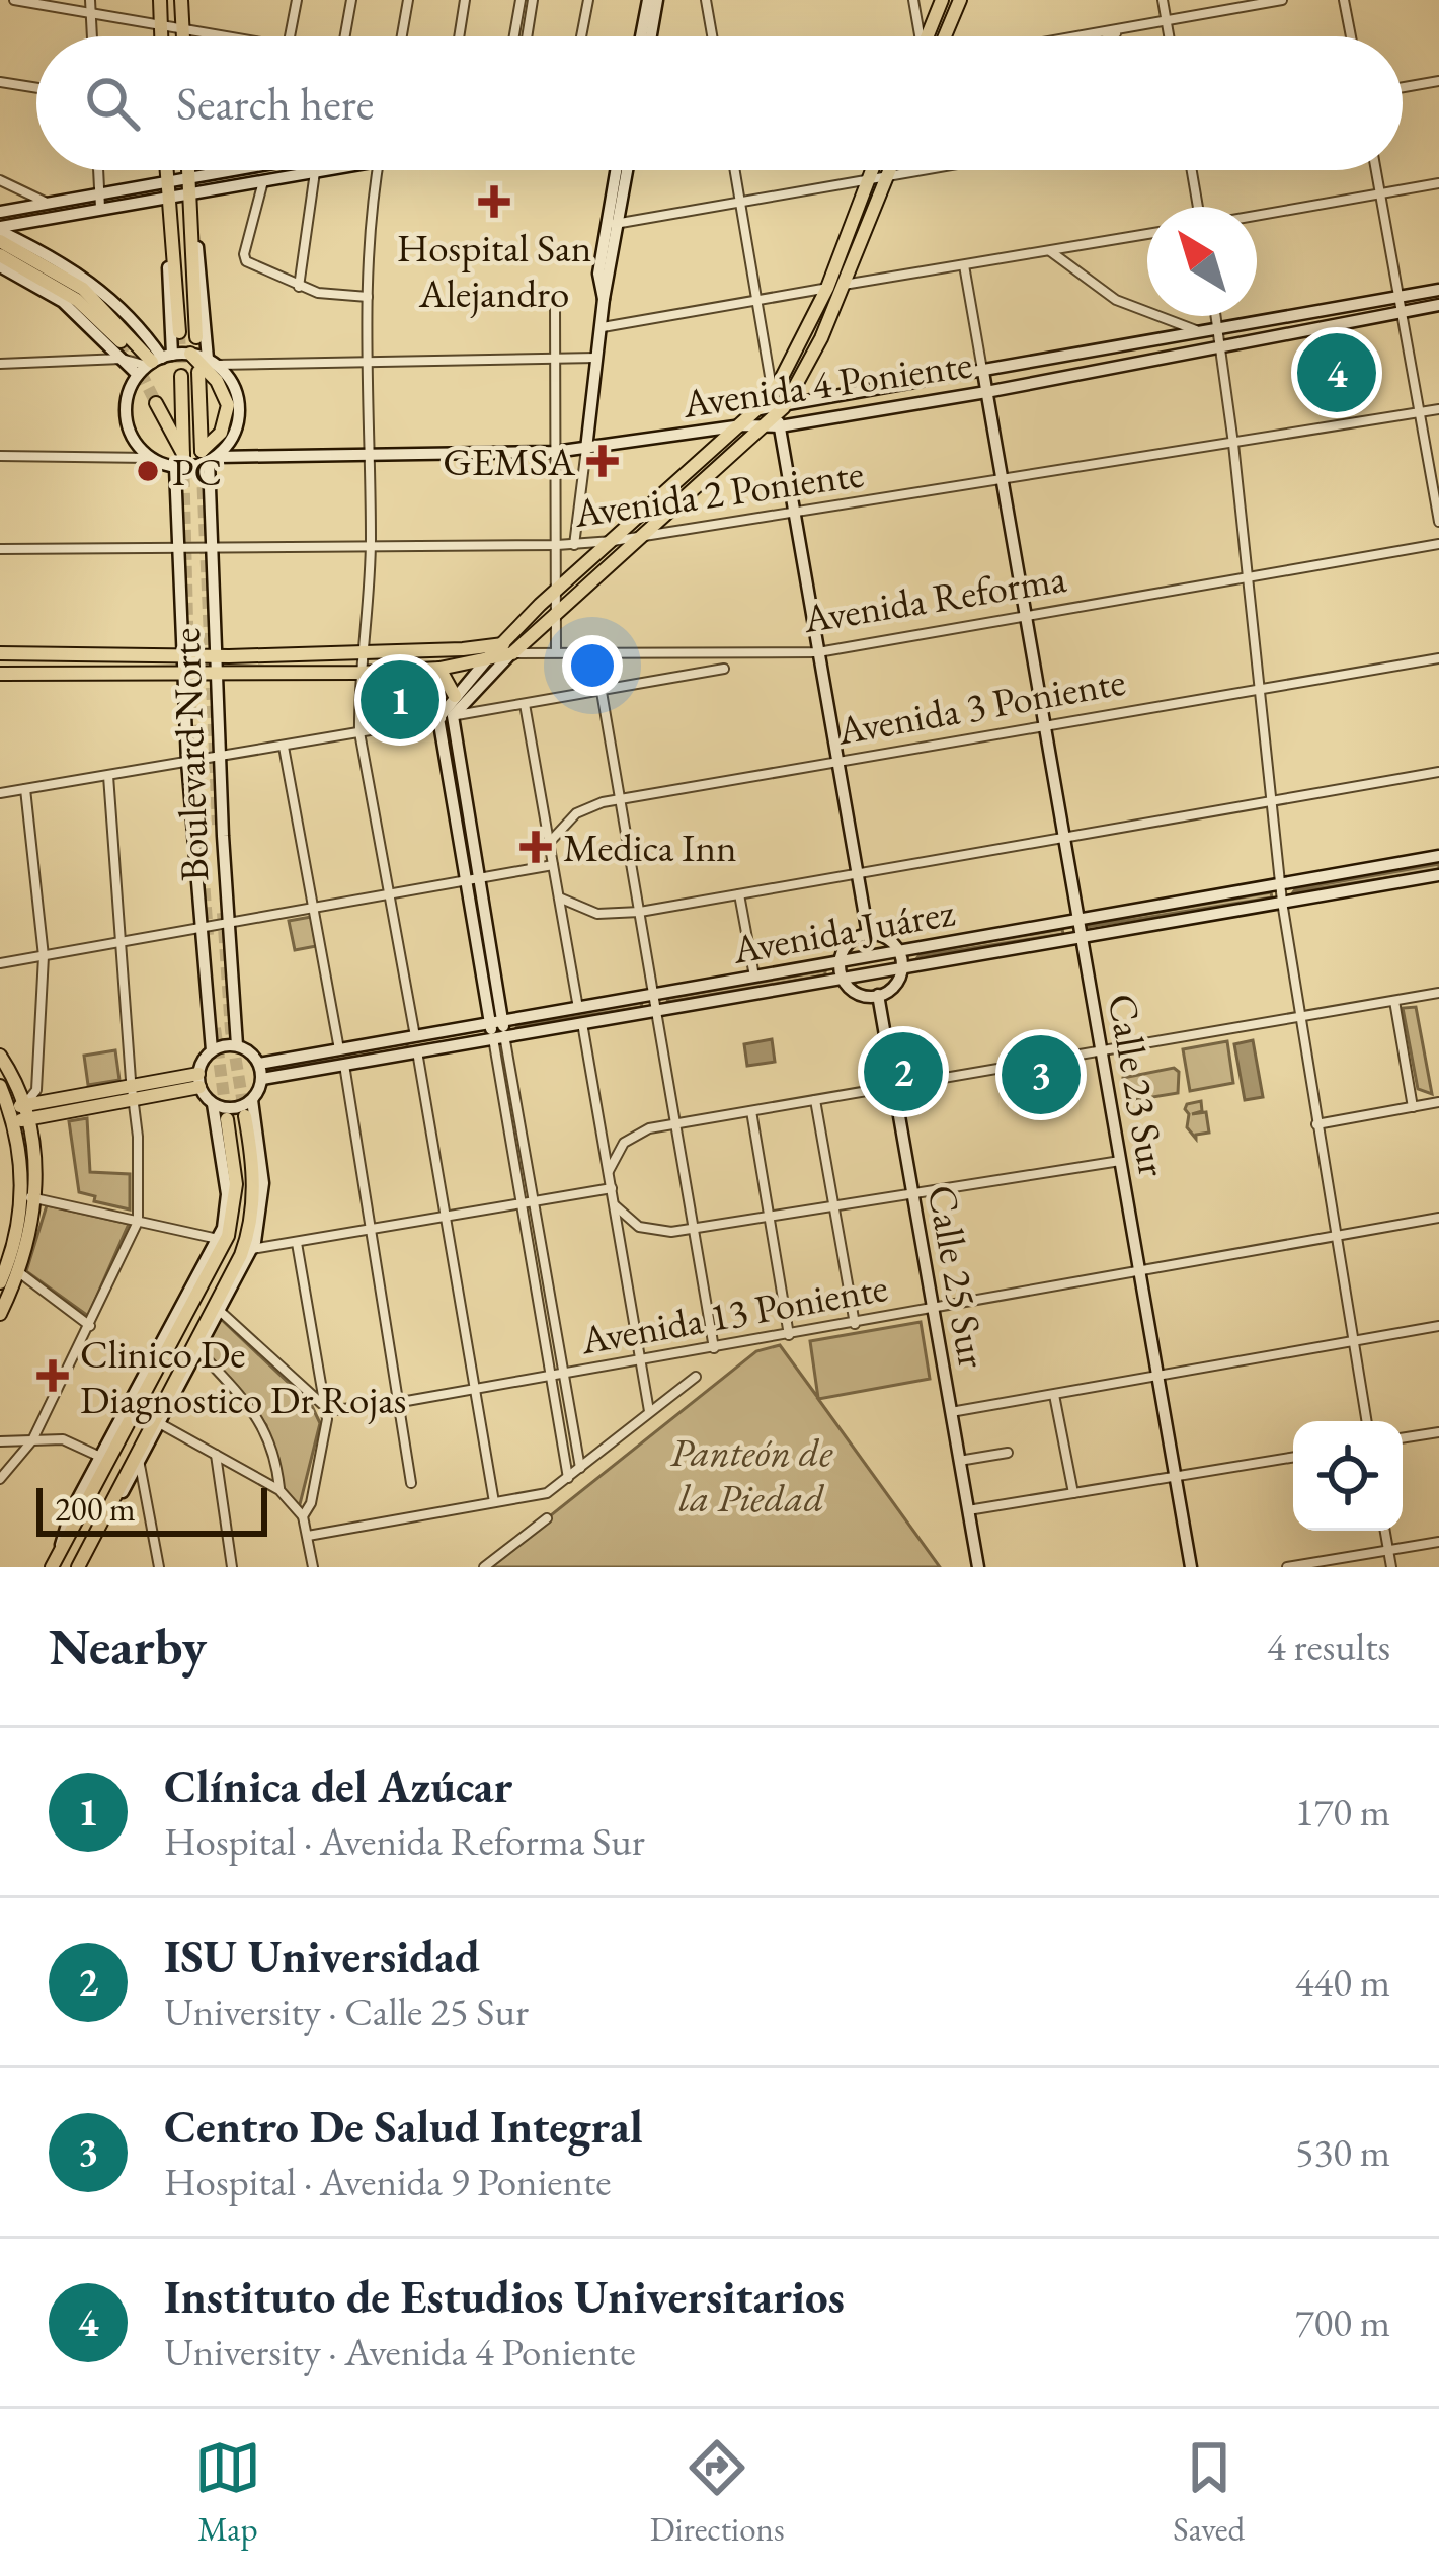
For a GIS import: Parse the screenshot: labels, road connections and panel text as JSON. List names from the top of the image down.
{
  "streets": {
    "main road": [
      "Avenida 4 Poniente",
      "Avenida Reforma",
      "Boulevard Norte",
      "Avenida Juárez",
      "Calle 23 Sur",
      "Calle 25 Sur"
    ],
    "street": ["Avenida 2 Poniente", "Avenida 3 Poniente", "Avenida 13 Poniente"]
  },
  "crossings": [
    ["Avenida 4 Poniente", "Boulevard Norte"],
    ["Avenida 4 Poniente", "Calle 23 Sur"],
    ["Avenida 2 Poniente", "Boulevard Norte"],
    ["Avenida 2 Poniente", "Calle 23 Sur"],
    ["Avenida Reforma", "Boulevard Norte"],
    ["Avenida Reforma", "Calle 23 Sur"],
    ["Avenida 3 Poniente", "Calle 23 Sur"],
    ["Boulevard Norte", "Avenida Juárez"],
    ["Avenida Juárez", "Calle 23 Sur"],
    ["Calle 23 Sur", "Avenida 13 Poniente"],
    ["Calle 25 Sur", "Avenida 13 Poniente"]
  ],
  "parks": ["Panteón de la Piedad"],
  "places": {
    "health": [
      "Hospital San Alejandro",
      "GEMSA",
      "Medica Inn",
      "Clinico De Diagnostico Dr Rojas"
    ],
    "other": ["PC"]
  },
  "scale_bar": "200 m",
  "north": "top left",
  "page": {
    "search": "Search here",
    "pins": [
      "4",
      "1",
      "2",
      "3"
    ],
    "scale": "200 m",
    "heading": ["Nearby", "4 results"],
    "list": [
      {
        "mark": "1",
        "name": "Clínica del Azúcar",
        "note": "Hospital · Avenida Reforma Sur",
        "value": "170 m"
      },
      {
        "mark": "2",
        "name": "ISU Universidad",
        "note": "University · Calle 25 Sur",
        "value": "440 m"
      },
      {
        "mark": "3",
        "name": "Centro De Salud Integral",
        "note": "Hospital · Avenida 9 Poniente",
        "value": "530 m"
      },
      {
        "mark": "4",
        "name": "Instituto de Estudios Universitarios",
        "note": "University · Avenida 4 Poniente",
        "value": "700 m"
      }
    ],
    "nav": ["Map", "Directions", "Saved"]
  }
}
